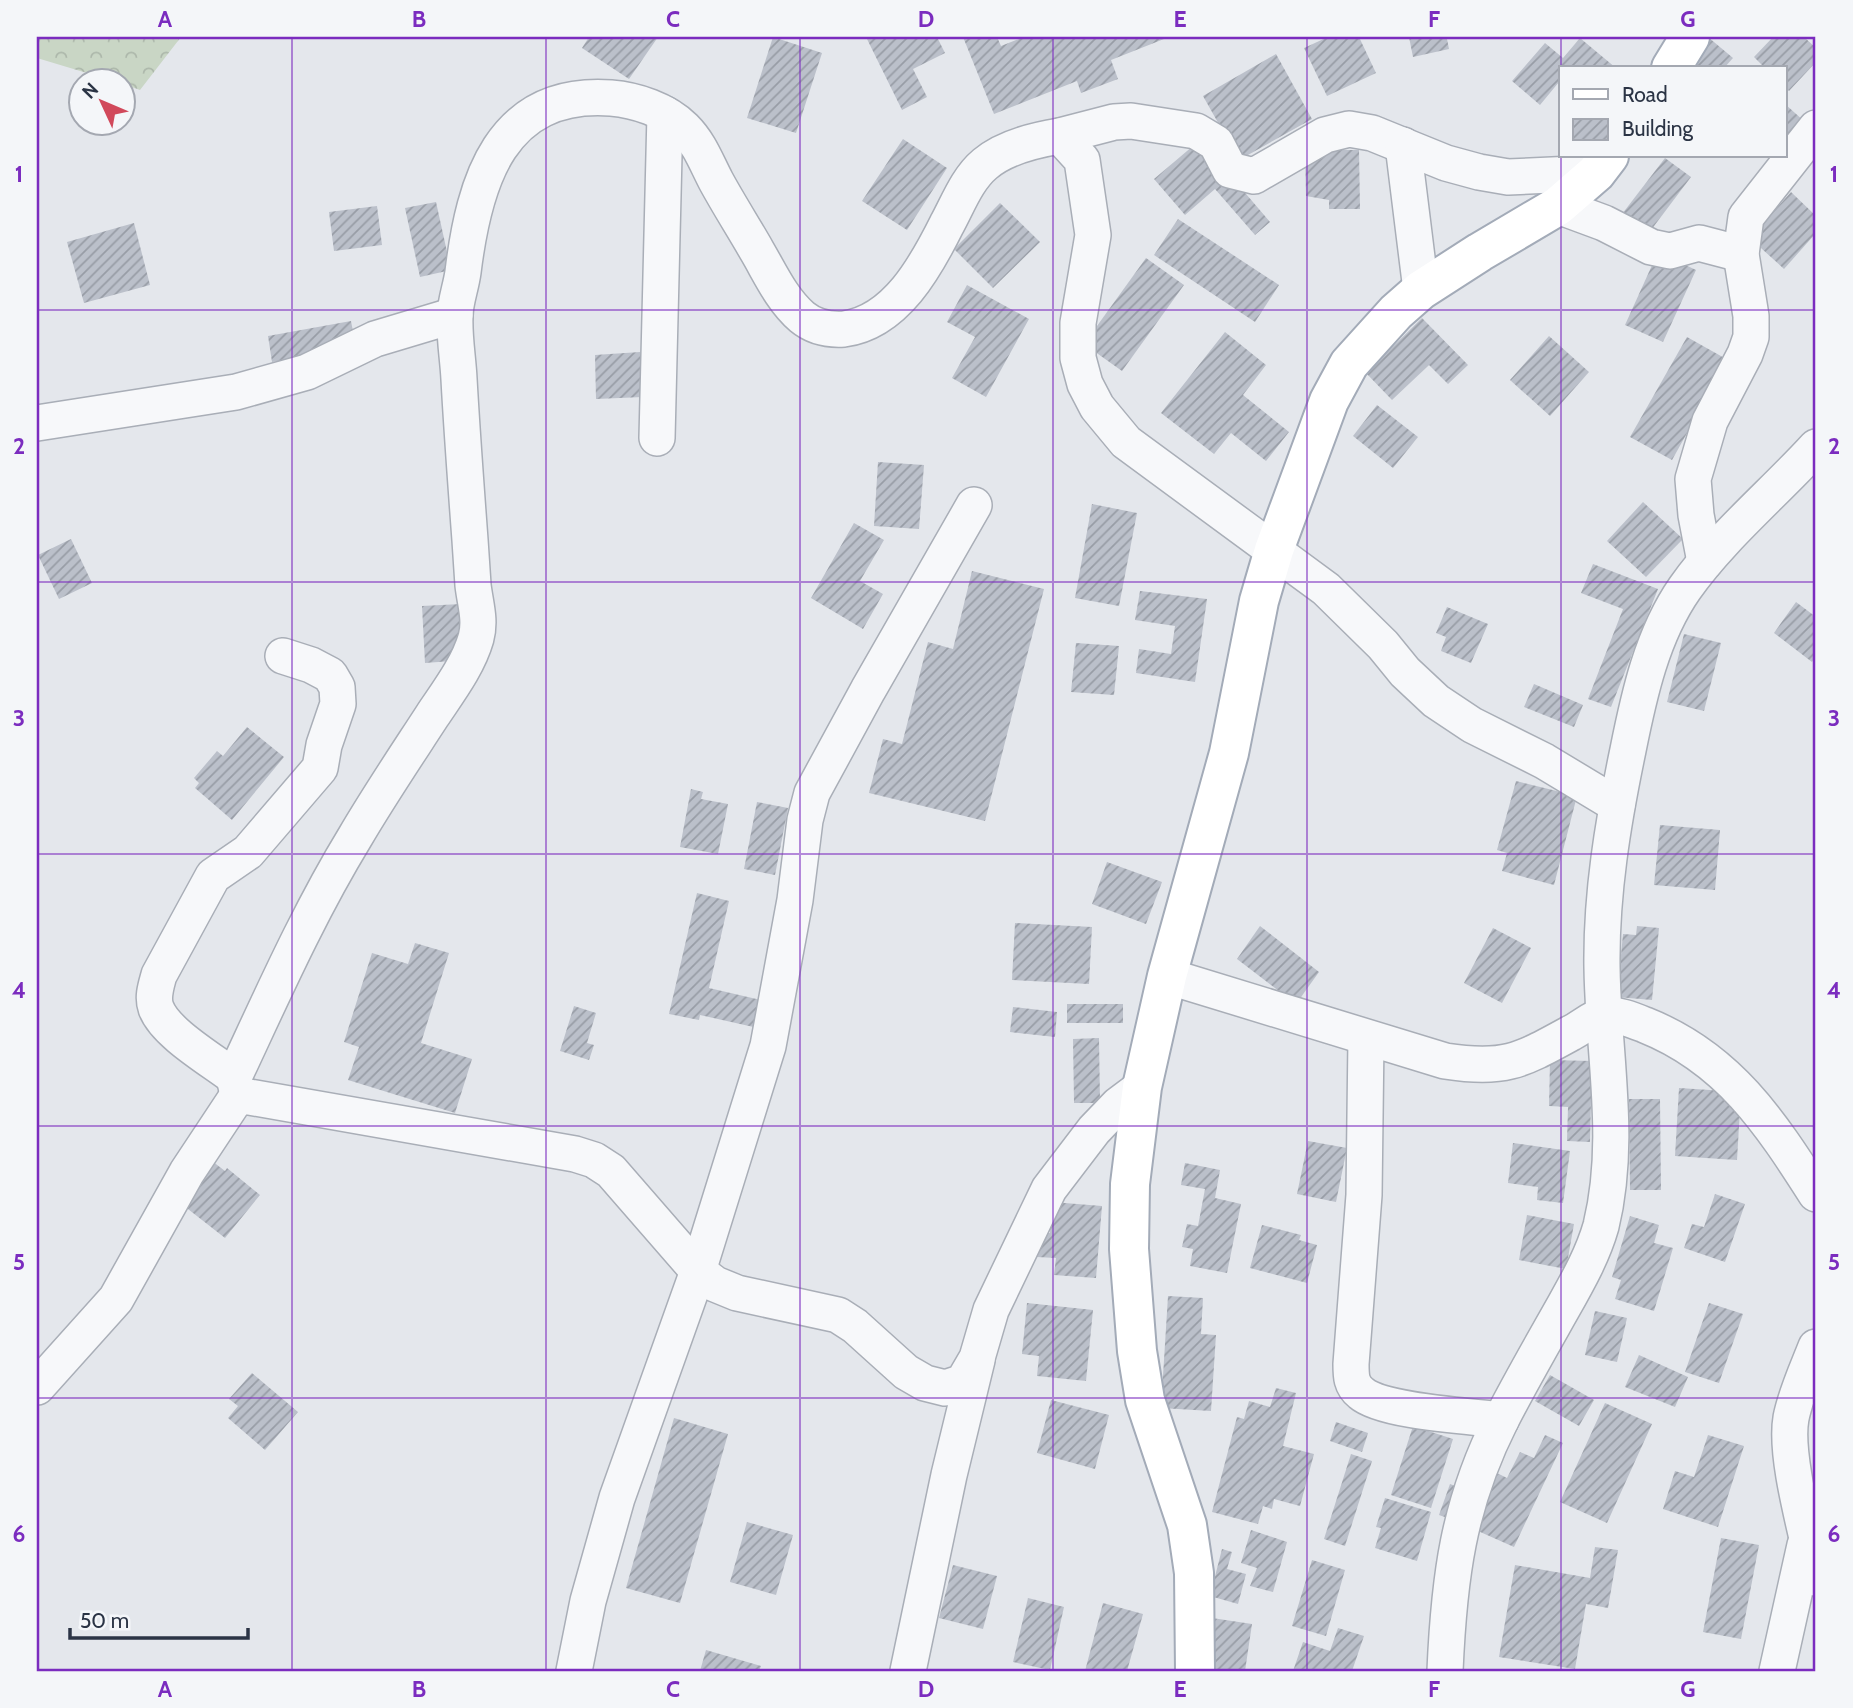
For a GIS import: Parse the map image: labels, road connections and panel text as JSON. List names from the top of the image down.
{
  "legend": ["Road", "Building"],
  "scale_bar": "50 m",
  "north": "top left",
  "grid": {
    "columns": [
      "A",
      "B",
      "C",
      "D",
      "E",
      "F",
      "G"
    ],
    "rows": [
      "1",
      "2",
      "3",
      "4",
      "5",
      "6"
    ]
  }
}
